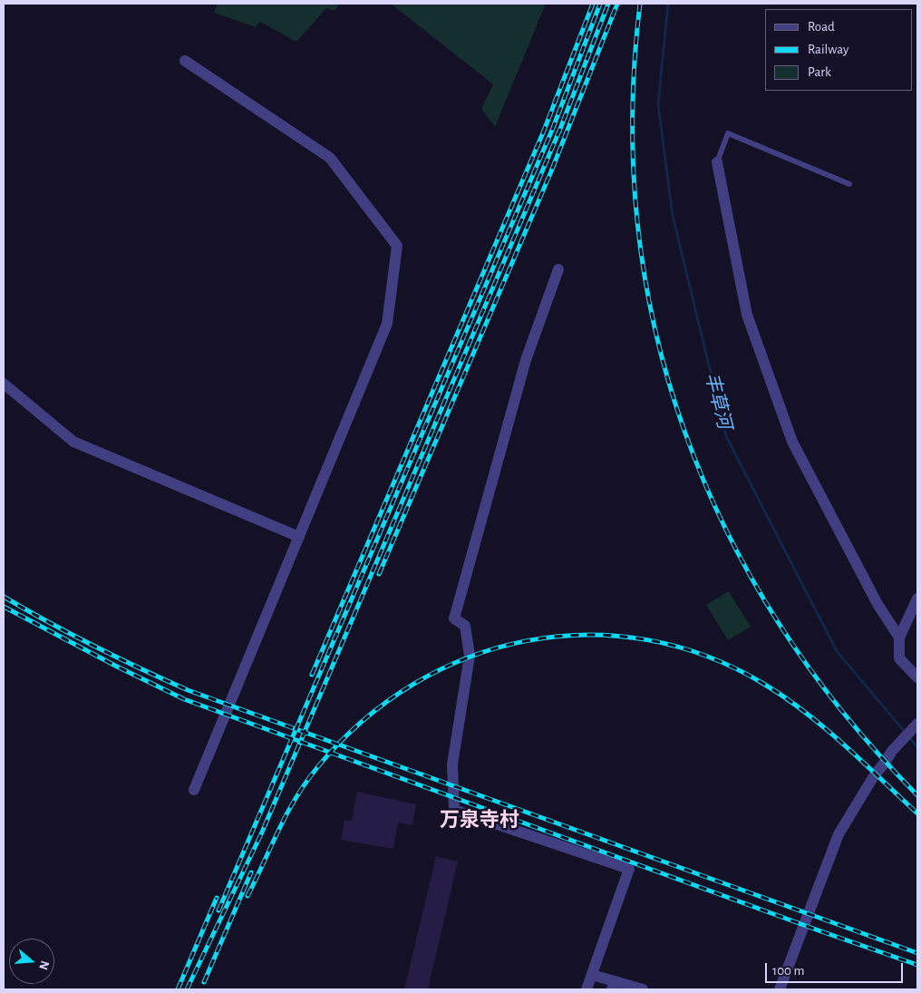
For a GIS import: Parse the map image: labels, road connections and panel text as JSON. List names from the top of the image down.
{
  "districts": ["万泉寺村"],
  "water": ["丰草河"],
  "legend": ["Road", "Railway", "Park"],
  "scale_bar": "100 m",
  "north": "right"
}
